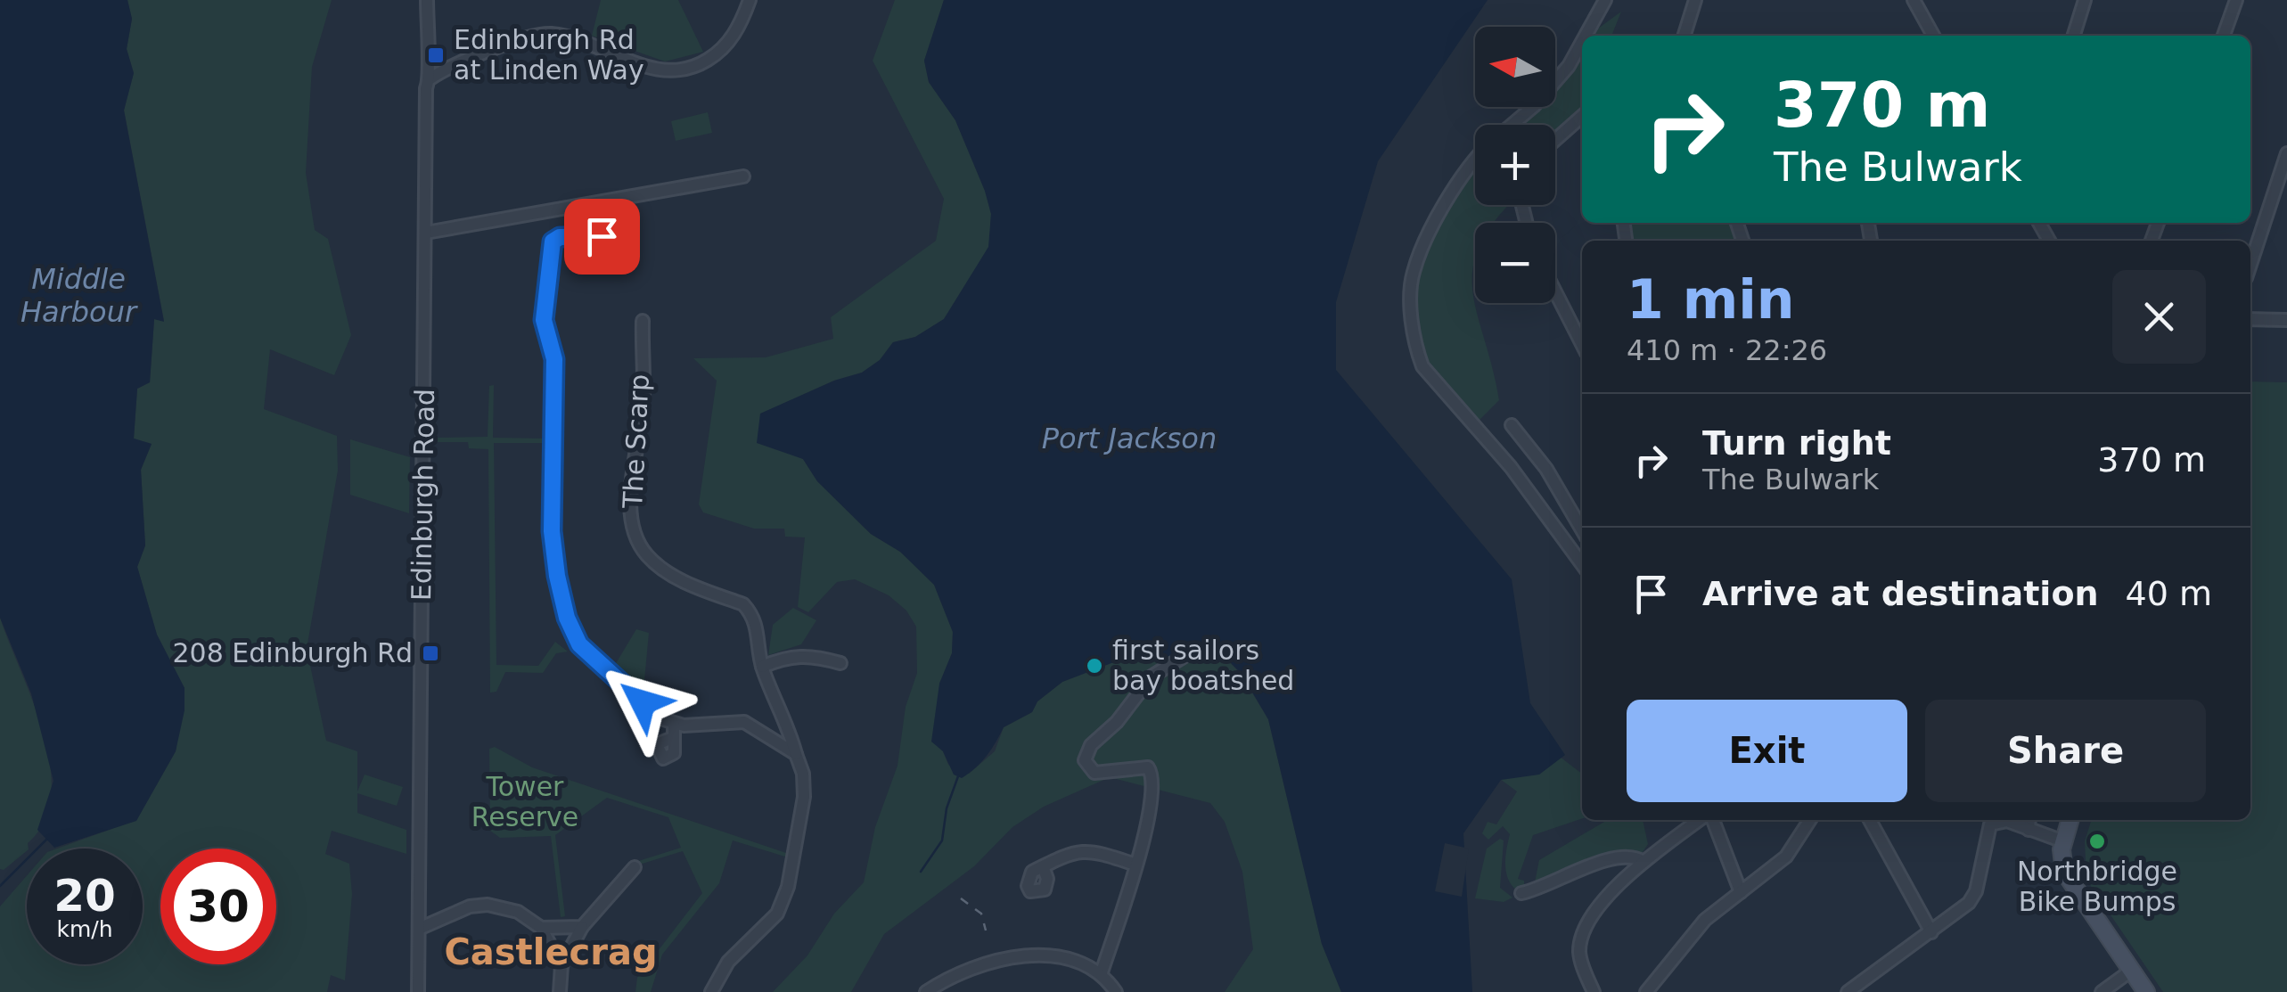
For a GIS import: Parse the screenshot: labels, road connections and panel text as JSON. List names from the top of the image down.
{
  "streets": {
    "street": ["The Scarp", "Edinburgh Road"]
  },
  "districts": ["Castlecrag"],
  "water": ["Middle Harbour", "Port Jackson"],
  "parks": ["Tower Reserve"],
  "places": {
    "transit": ["Edinburgh Rd at Linden Way", "208 Edinburgh Rd"],
    "other": ["first sailors bay boatshed", "Northbridge Bike Bumps"]
  },
  "north": "left",
  "page": {
    "map_buttons": ["+", "−"],
    "turn": ["370 m", "The Bulwark"],
    "heading": ["1 min", "410 m · 22:26"],
    "list": [
      {
        "name": "Turn right",
        "note": "The Bulwark",
        "value": "370 m"
      },
      {
        "name": "Arrive at destination",
        "value": "40 m"
      }
    ],
    "buttons": ["Exit", "Share"],
    "speed": "20 km/h",
    "limit": "30"
  }
}
